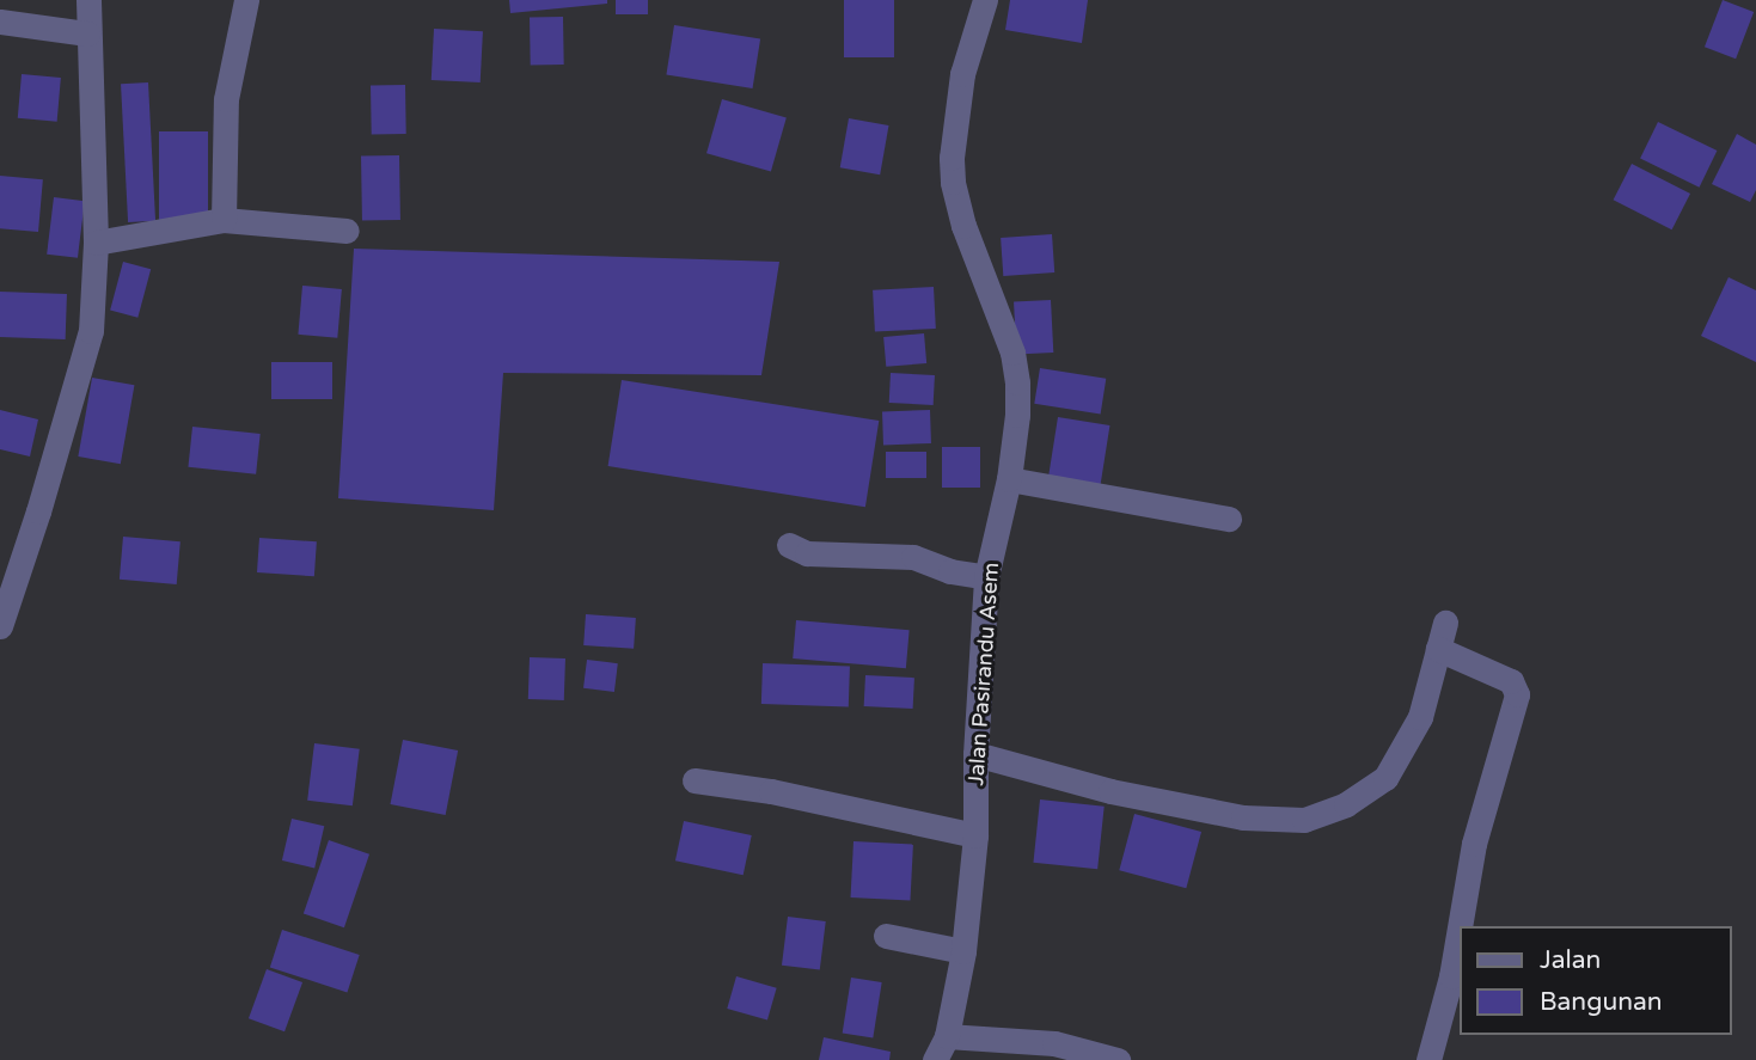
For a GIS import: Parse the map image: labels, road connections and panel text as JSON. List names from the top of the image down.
{
  "streets": {
    "street": ["Jalan Pasirandu Asem"]
  },
  "legend": ["Jalan", "Bangunan"]
}
